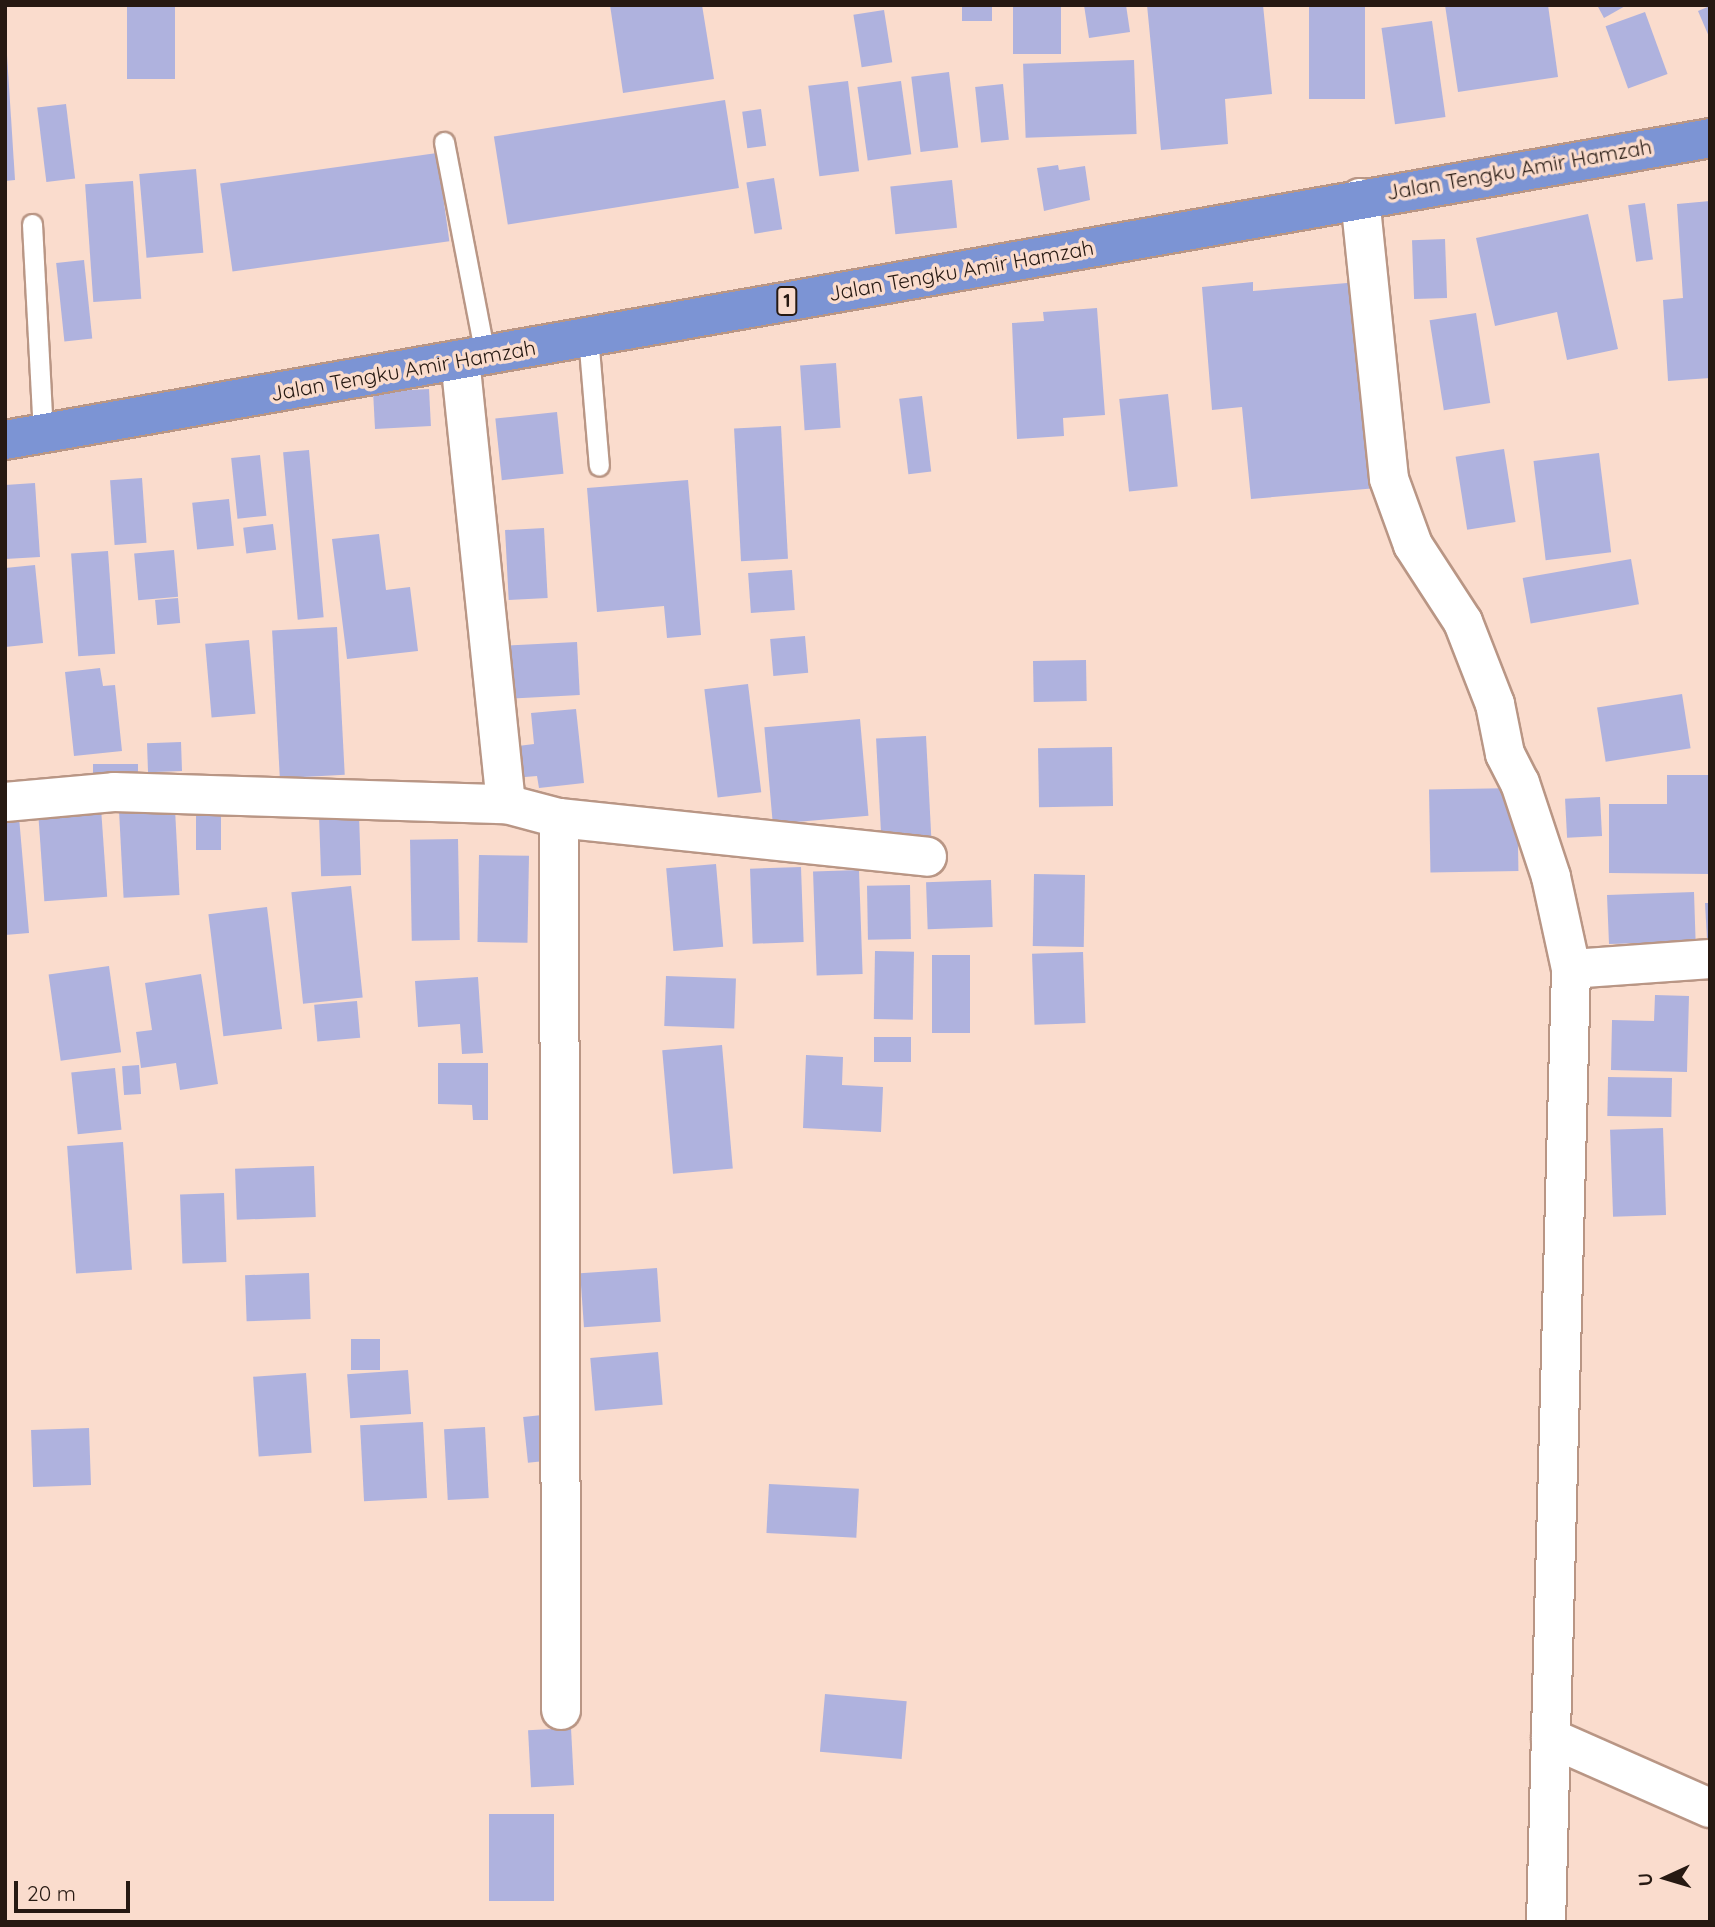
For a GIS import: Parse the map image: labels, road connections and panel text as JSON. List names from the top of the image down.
{
  "streets": {
    "highway": ["Jalan Tengku Amir Hamzah", "1"]
  },
  "scale_bar": "20 m",
  "north": "left"
}
